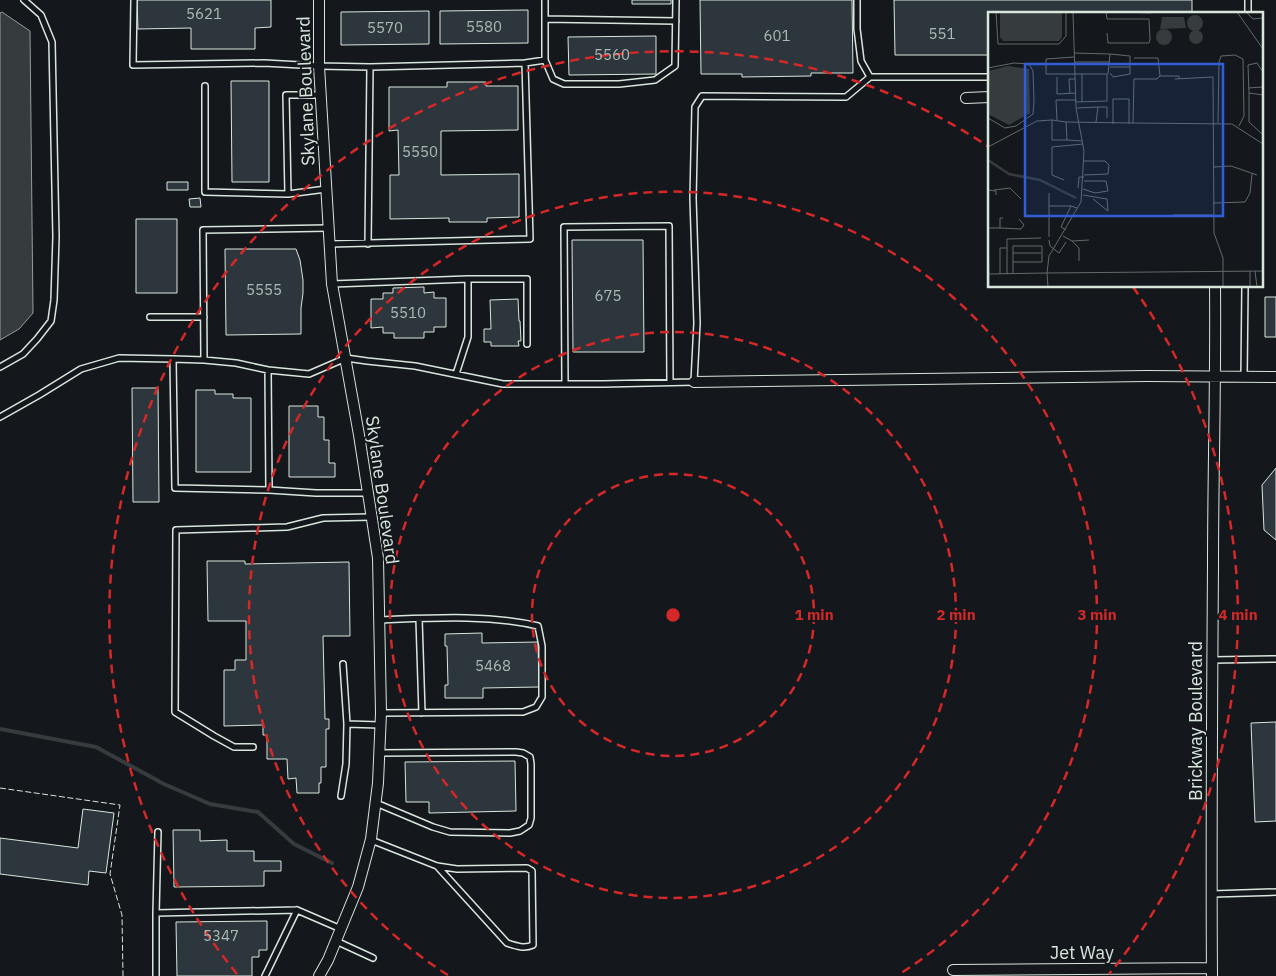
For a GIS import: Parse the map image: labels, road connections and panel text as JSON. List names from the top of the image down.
{
  "streets": {
    "street": ["Skylane Boulevard", "Brickway Boulevard", "Jet Way"]
  },
  "crossings": [
    ["Brickway Boulevard", "Jet Way"]
  ],
  "house_numbers": [
    "5621",
    "5580",
    "5570",
    "551",
    "601",
    "5560",
    "5550",
    "5555",
    "675",
    "5510",
    "5468",
    "5347"
  ],
  "rings": [
    "1 min",
    "2 min",
    "3 min",
    "4 min"
  ]
}
